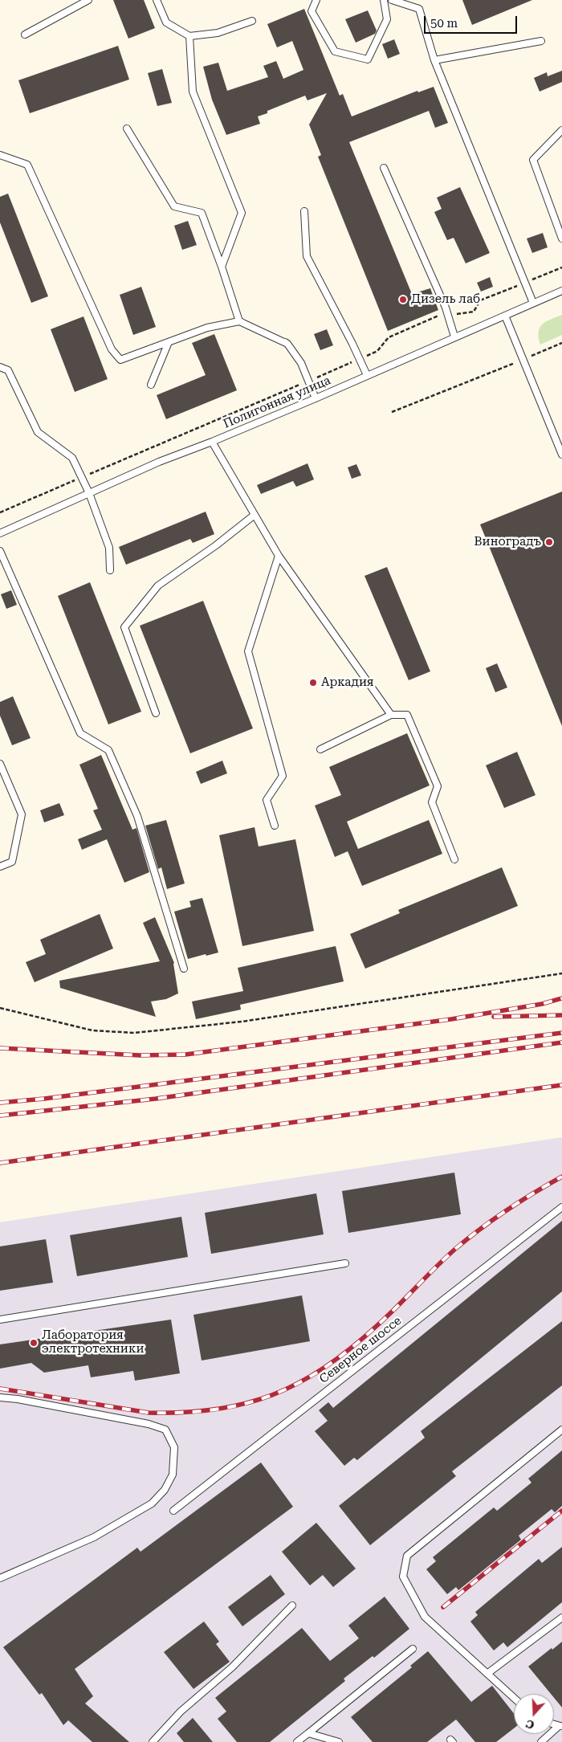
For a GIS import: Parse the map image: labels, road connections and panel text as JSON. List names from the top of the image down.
{
  "streets": {
    "lane": ["Полигонная улица", "Северное шоссе"]
  },
  "places": [
    "Дизель лаб",
    "Виноградъ",
    "Аркадия",
    "Лаборатория электротехники"
  ],
  "scale_bar": "50 m",
  "north": "bottom"
}
